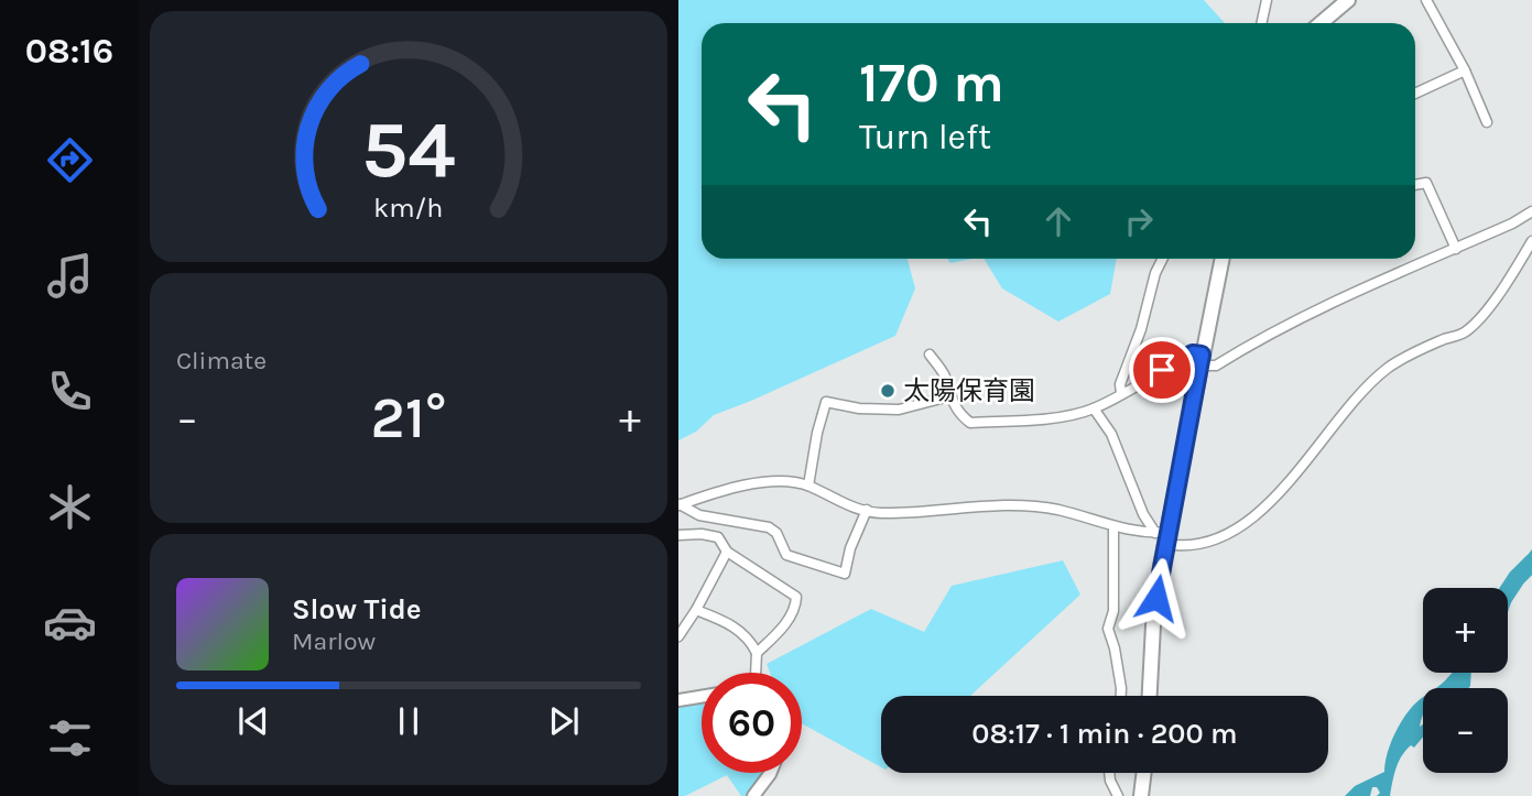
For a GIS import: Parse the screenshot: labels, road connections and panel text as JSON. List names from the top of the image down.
{
  "places": ["太陽保育園"],
  "page": {
    "tabs": "08:16",
    "turn": ["170 m", "Turn left"],
    "tile": "Climate",
    "heat": ["−", "21°", "+"],
    "song": ["Slow Tide", "Marlow"],
    "map_buttons": ["+", "−"],
    "limit": "60",
    "trip": "08:17 · 1 min · 200 m",
    "gauge": ["54", "km/h"]
  }
}
